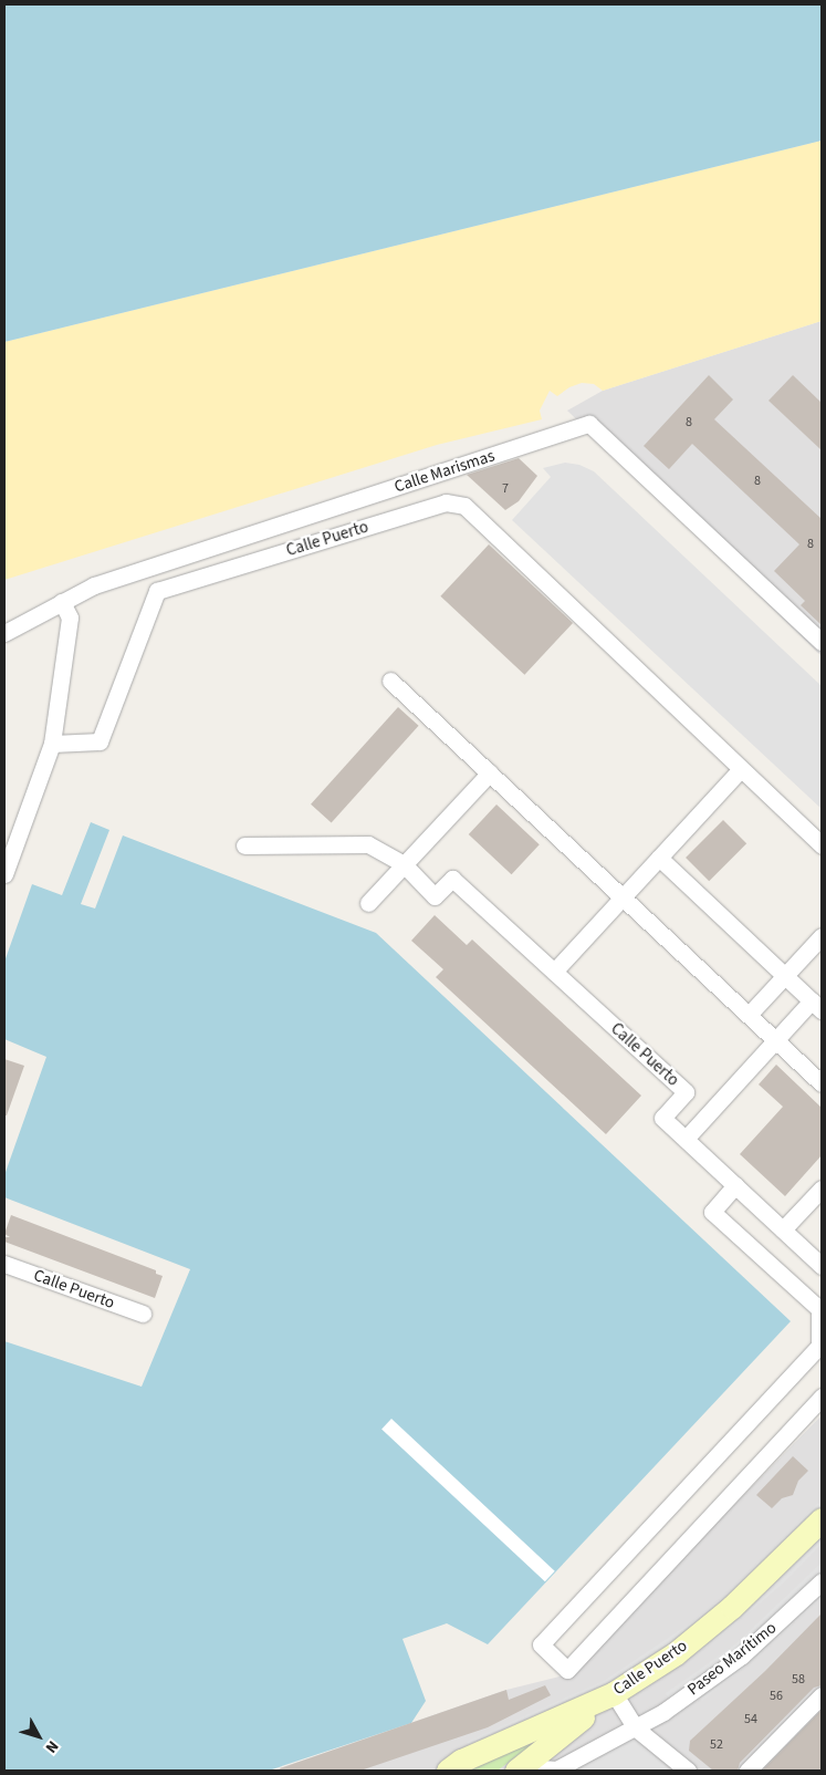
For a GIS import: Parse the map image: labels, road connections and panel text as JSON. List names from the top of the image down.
{
  "streets": {
    "street": ["Calle Marismas", "Calle Puerto", "Paseo Marítimo"]
  },
  "house_numbers": [
    "8",
    "8",
    "7",
    "8",
    "58",
    "56",
    "54",
    "52"
  ],
  "north": "bottom right"
}
